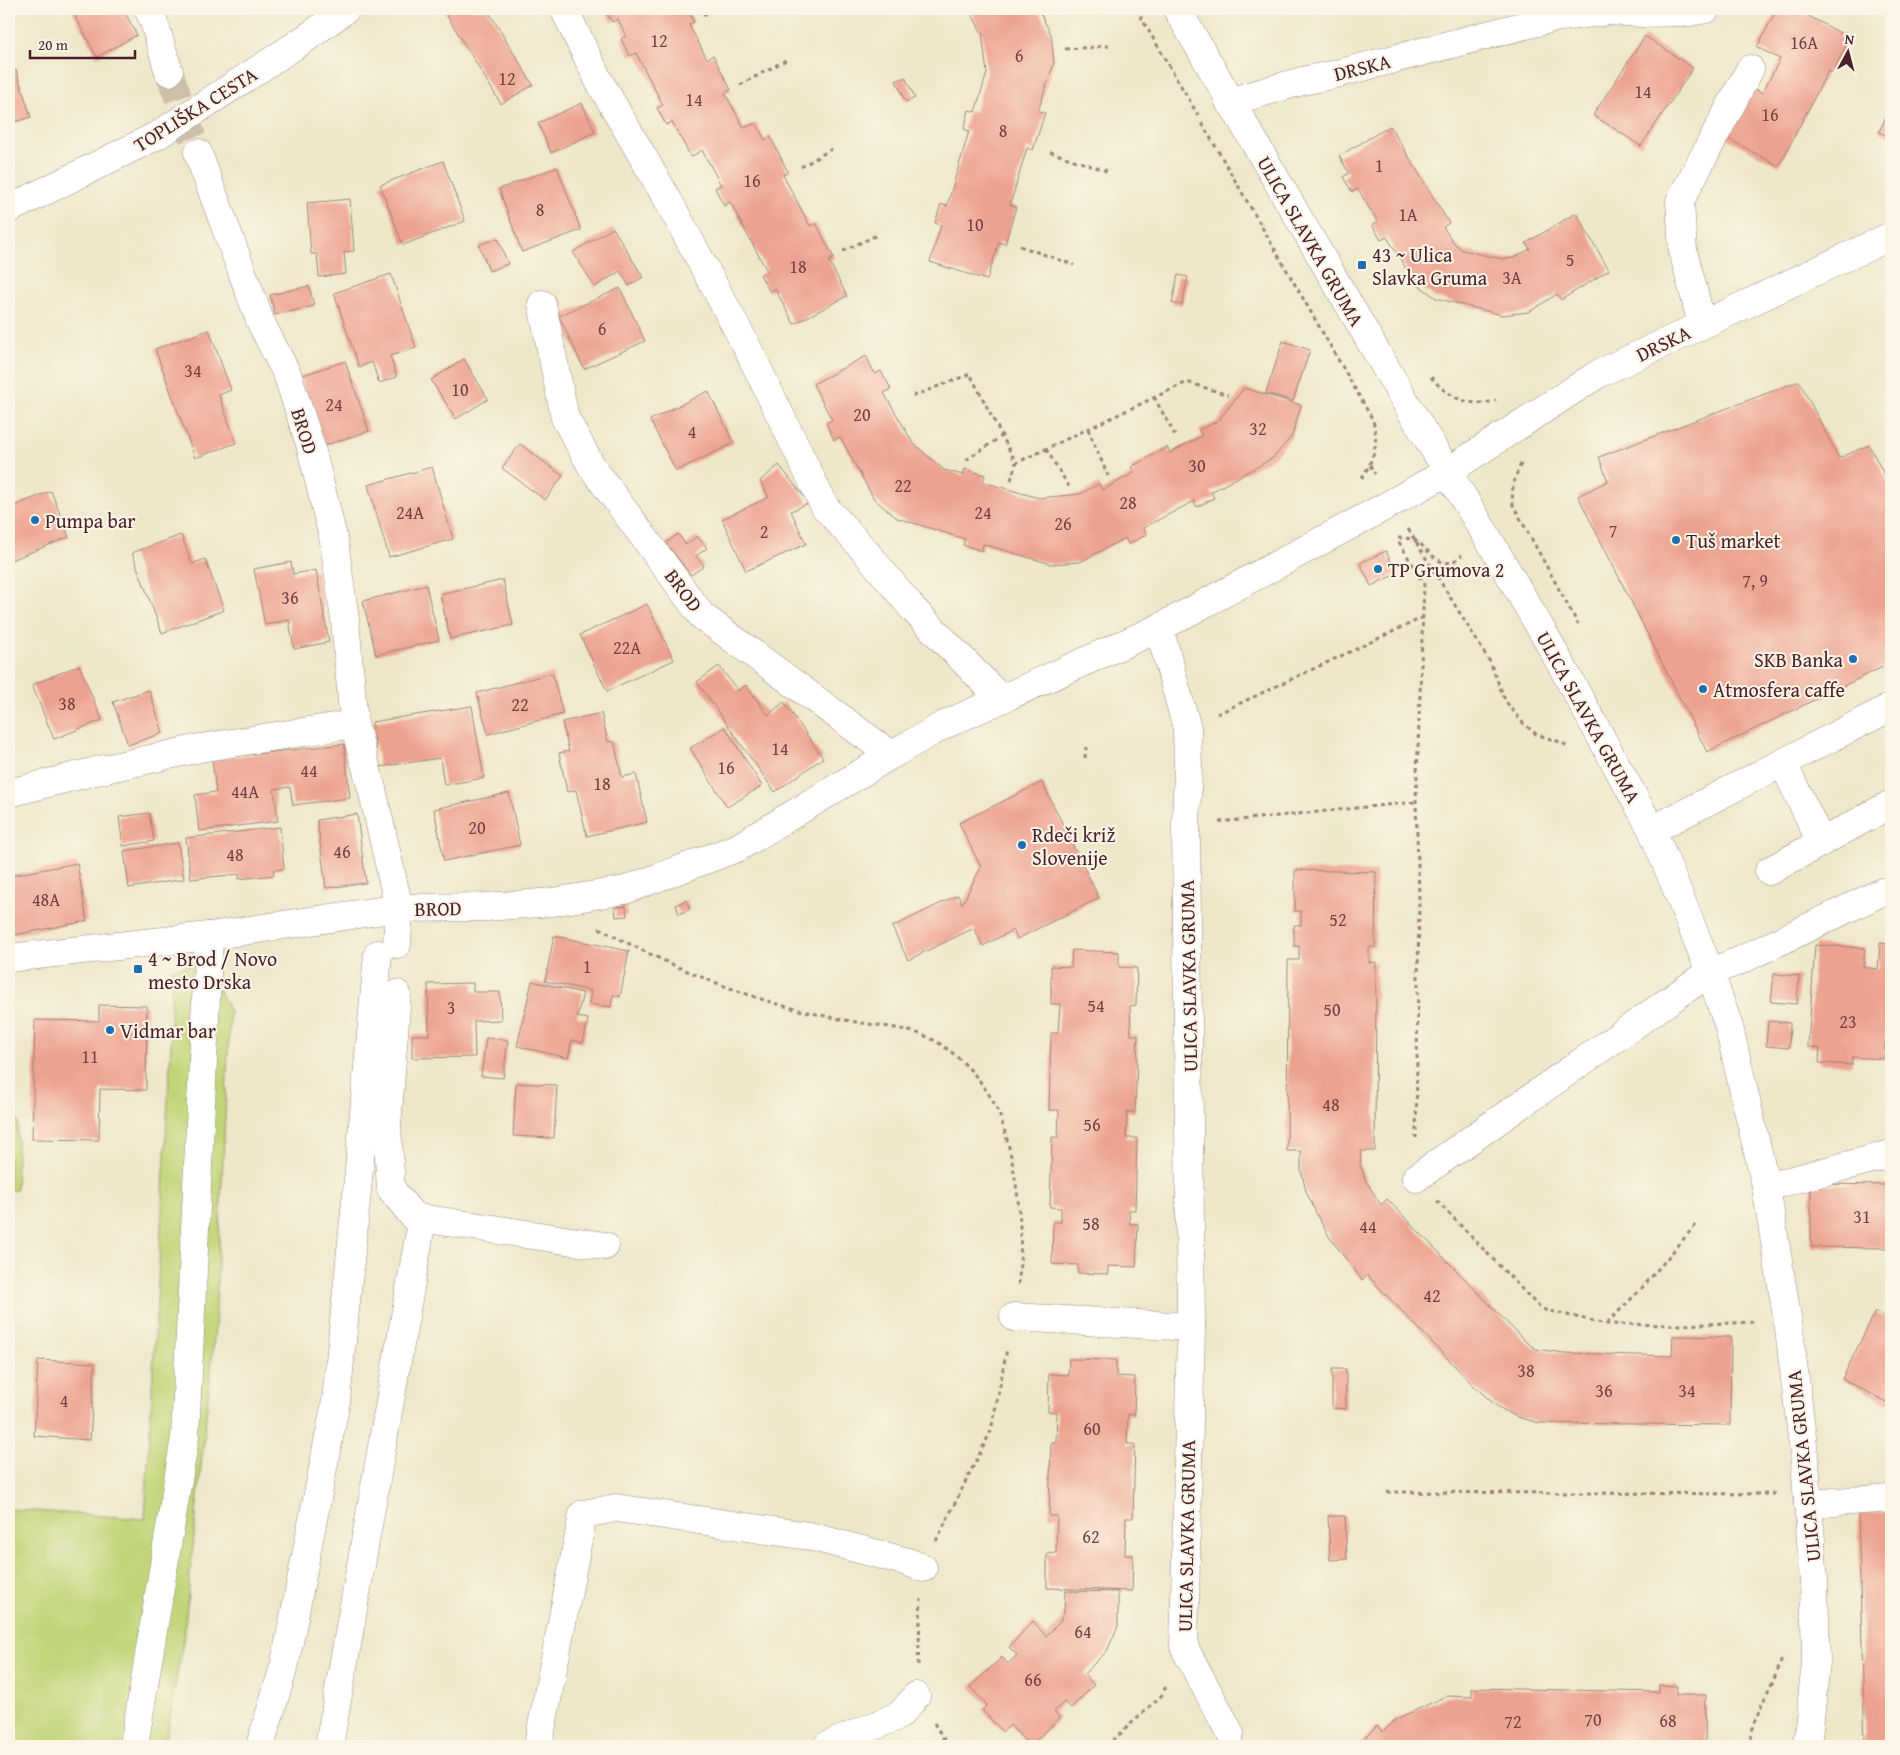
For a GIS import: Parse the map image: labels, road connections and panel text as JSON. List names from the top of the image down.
{
  "streets": {
    "street": [
      "DRSKA",
      "TOPLIŠKA CESTA",
      "ULICA SLAVKA GRUMA",
      "BROD"
    ]
  },
  "crossings": [
    ["DRSKA", "ULICA SLAVKA GRUMA"]
  ],
  "places": {
    "transit": ["43 ~ Ulica Slavka Gruma", "4 ~ Brod / Novo mesto Drska"],
    "other": [
      "Pumpa bar",
      "Tuš market",
      "TP Grumova 2",
      "SKB Banka",
      "Atmosfera caffe",
      "Rdeči križ Slovenije",
      "Vidmar bar"
    ]
  },
  "house_numbers": [
    "12",
    "16A",
    "6",
    "12",
    "14",
    "14",
    "16",
    "8",
    "1",
    "16",
    "8",
    "1A",
    "10",
    "5",
    "18",
    "3A",
    "6",
    "34",
    "10",
    "24",
    "20",
    "32",
    "4",
    "30",
    "22",
    "28",
    "24A",
    "24",
    "26",
    "7",
    "2",
    "7, 9",
    "36",
    "22A",
    "38",
    "22",
    "14",
    "16",
    "44",
    "18",
    "44A",
    "20",
    "46",
    "48",
    "48A",
    "52",
    "1",
    "54",
    "3",
    "50",
    "23",
    "11",
    "48",
    "56",
    "31",
    "58",
    "44",
    "42",
    "38",
    "36",
    "34",
    "4",
    "60",
    "62",
    "64",
    "66",
    "70",
    "68",
    "72"
  ],
  "scale_bar": "20 m",
  "north": "top"
}
